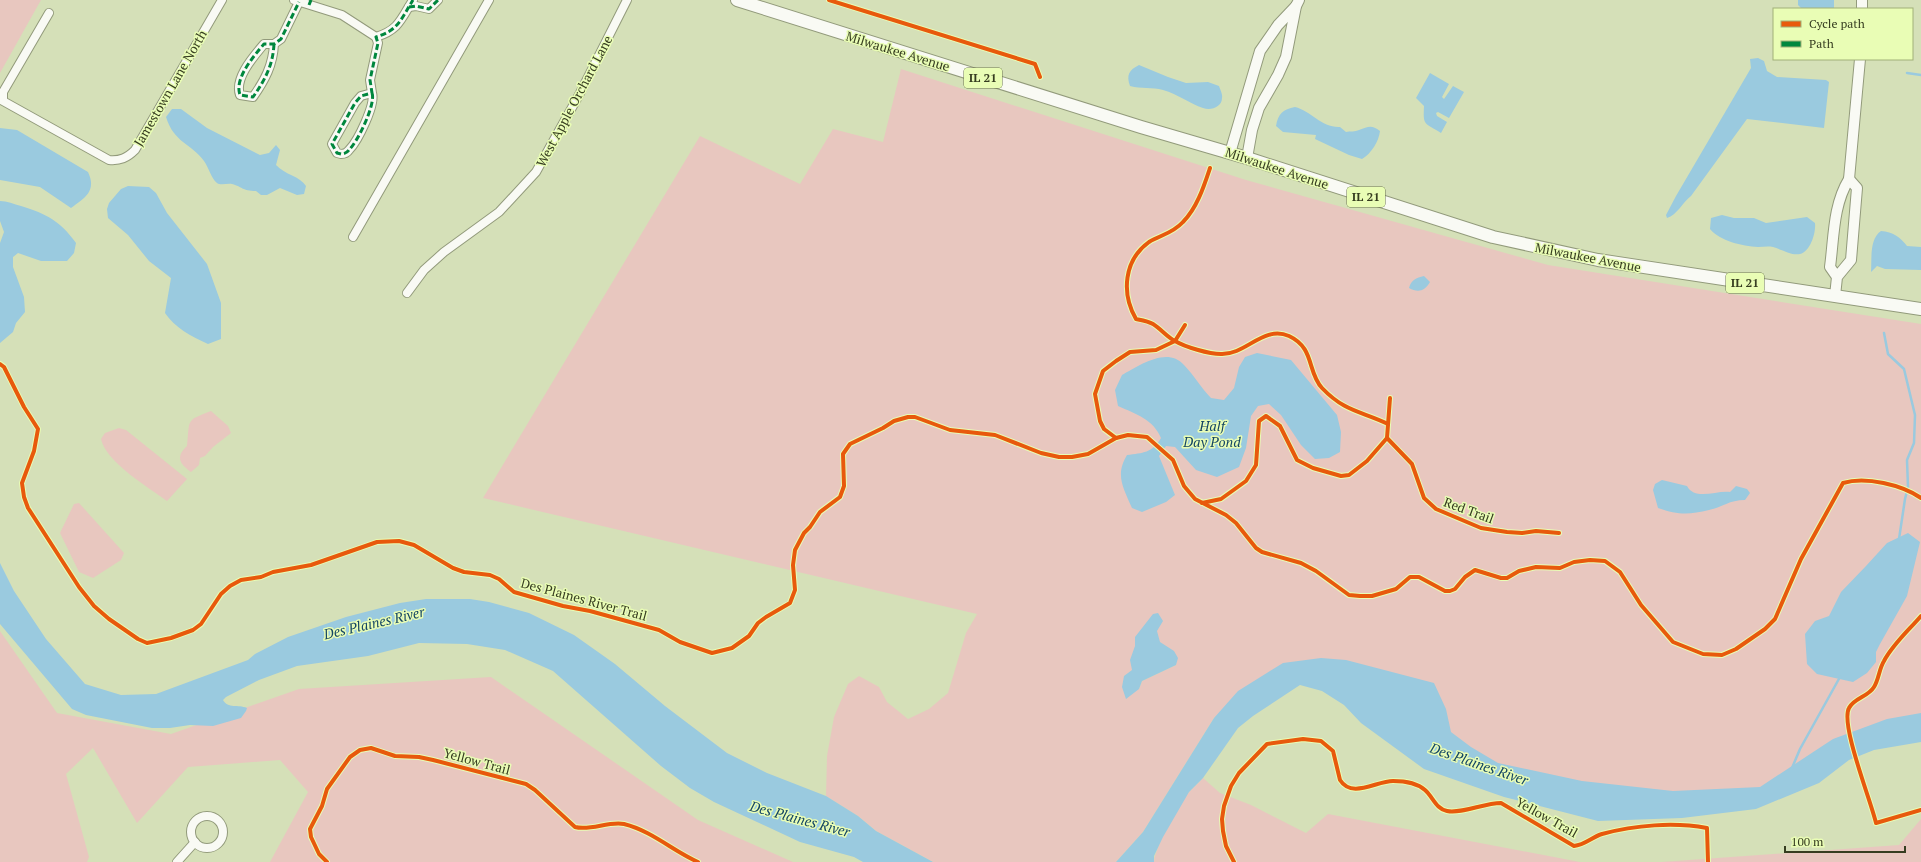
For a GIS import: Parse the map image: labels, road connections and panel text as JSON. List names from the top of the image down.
{
  "streets": {
    "main road": ["Milwaukee Avenue", "IL 21"],
    "street": ["Jamestown Lane North", "West Apple Orchard Lane"],
    "cycle path": ["Red Trail", "Des Plaines River Trail", "Yellow Trail"]
  },
  "water": ["Half Day Pond", "Des Plaines River"],
  "legend": ["Cycle path", "Path"],
  "scale_bar": "100 m"
}
